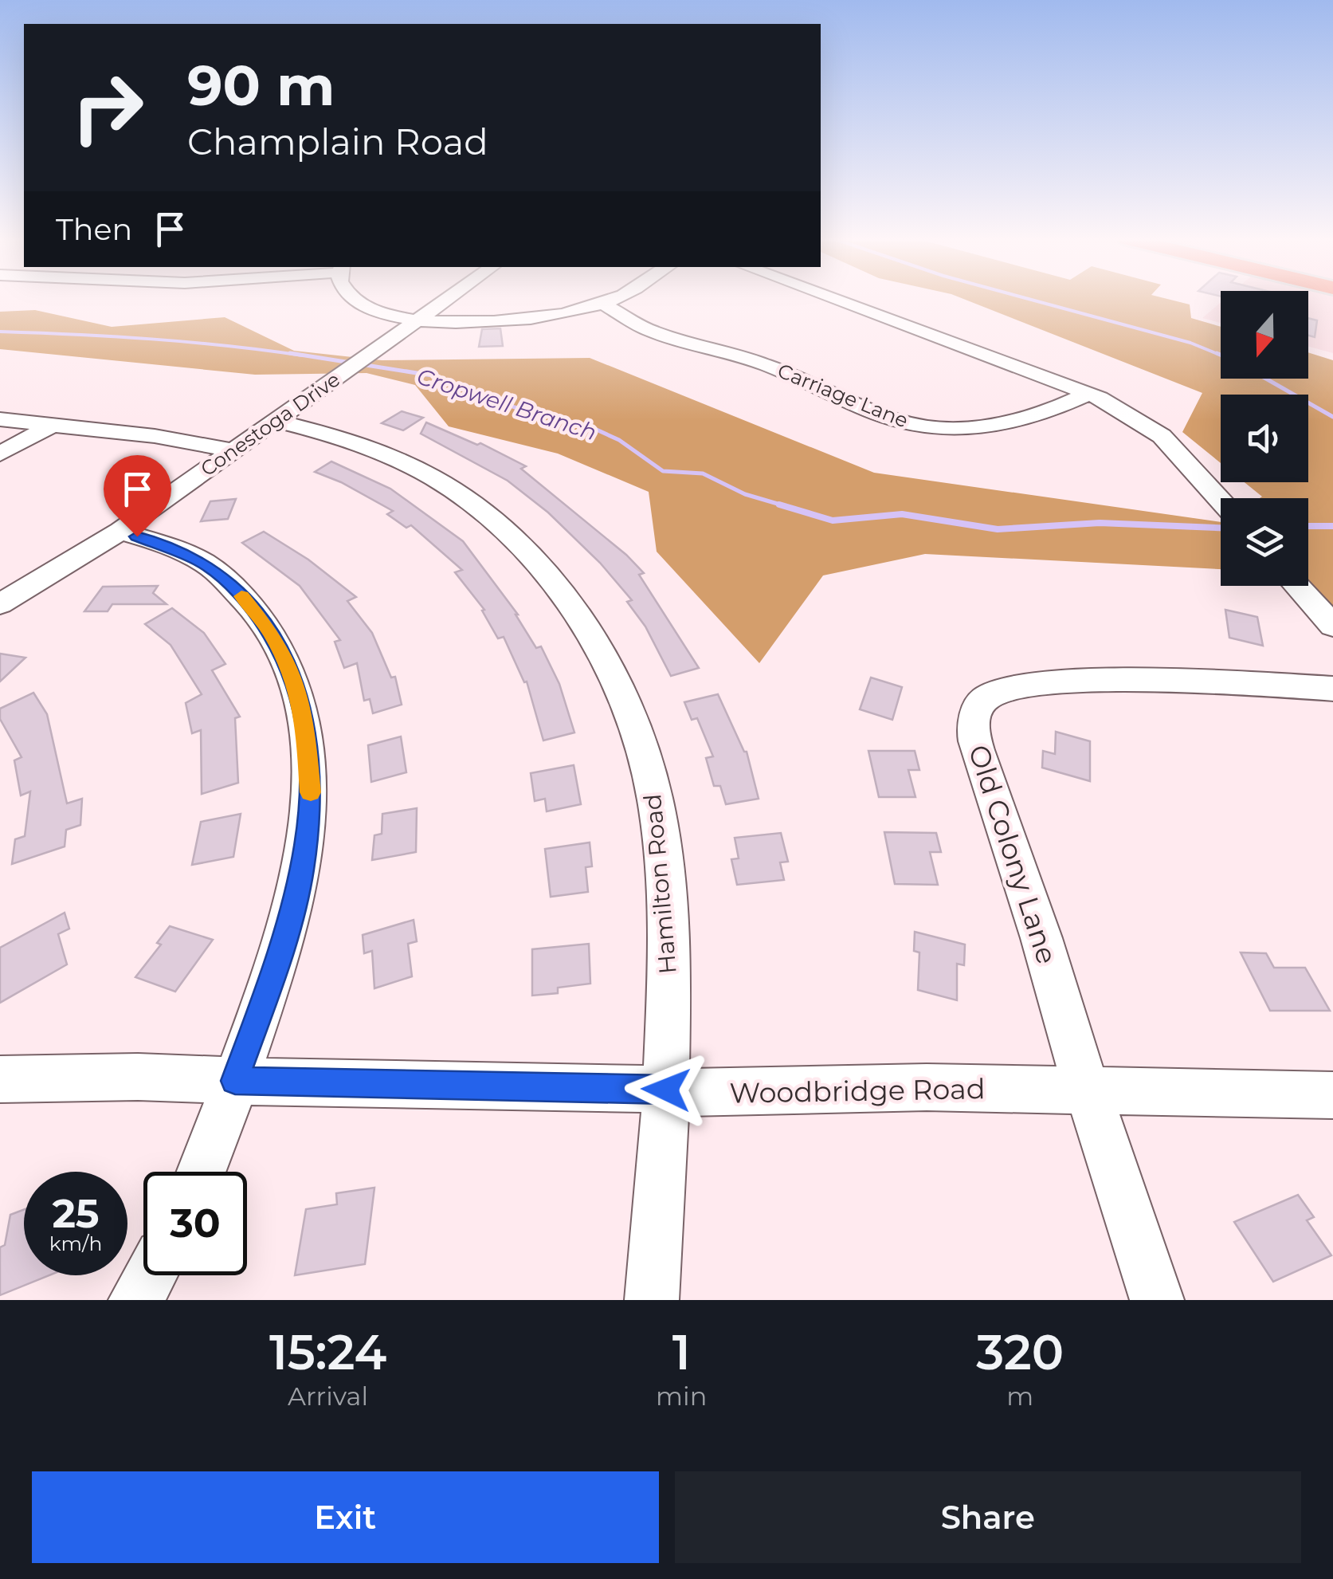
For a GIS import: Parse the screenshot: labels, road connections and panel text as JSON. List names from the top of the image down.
{
  "streets": {
    "street": [
      "Carriage Lane",
      "Conestoga Drive",
      "Old Colony Lane",
      "Hamilton Road",
      "Woodbridge Road"
    ]
  },
  "crossings": [
    ["Conestoga Drive", "Hamilton Road"],
    ["Old Colony Lane", "Woodbridge Road"],
    ["Hamilton Road", "Woodbridge Road"]
  ],
  "water": ["Cropwell Branch"],
  "north": "bottom",
  "page": {
    "turn": ["90 m", "Champlain Road"],
    "then": "Then",
    "speed": "25 km/h",
    "limit": "30",
    "eta": [
      "15:24",
      "Arrival",
      "1",
      "min",
      "320",
      "m"
    ],
    "buttons": ["Exit", "Share"]
  }
}
